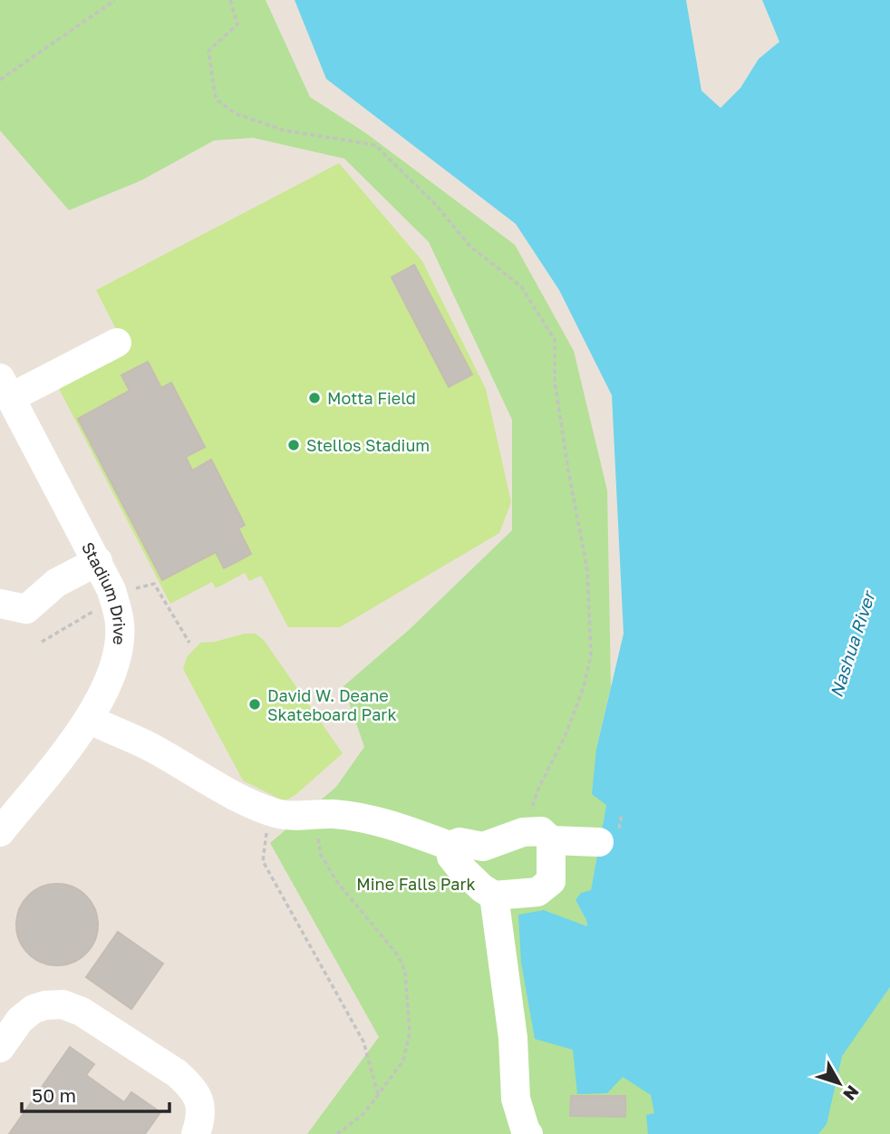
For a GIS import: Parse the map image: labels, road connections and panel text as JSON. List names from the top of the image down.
{
  "streets": {
    "street": ["Stadium Drive"]
  },
  "water": ["Nashua River"],
  "parks": ["Mine Falls Park"],
  "places": ["Motta Field", "Stellos Stadium", "David W. Deane Skateboard Park"],
  "scale_bar": "50 m",
  "north": "bottom right"
}
